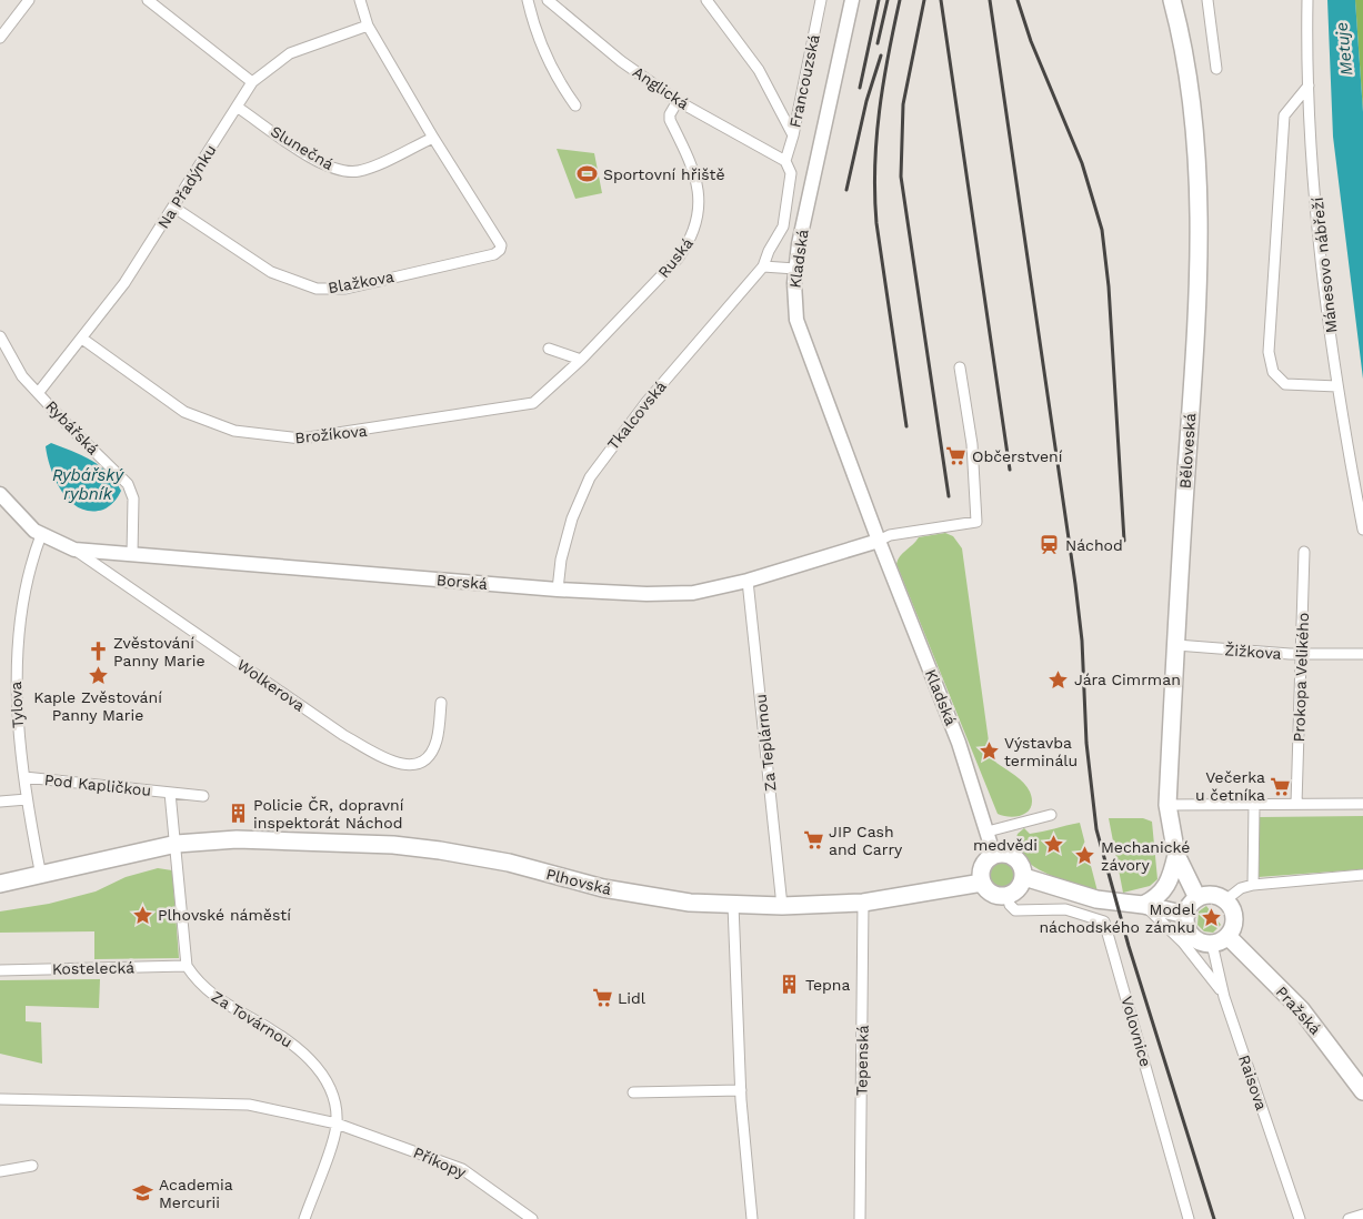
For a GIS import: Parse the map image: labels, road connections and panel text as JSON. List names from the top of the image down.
{
  "streets": {
    "main road": ["Běloveská", "Plhovská", "Pražská"],
    "street": [
      "Francouzská",
      "Anglická",
      "Slunečná",
      "Na Přadýnku",
      "Ruská",
      "Kladská",
      "Mánesovo nábřeží",
      "Blažkova",
      "Tkalcovská",
      "Rybářská",
      "Brožíkova",
      "Borská",
      "Žižkova",
      "Prokopa Velikého",
      "Wolkerova",
      "Tylova",
      "Za Teplárnou",
      "Pod Kapličkou",
      "Kostelecká",
      "Za Továrnou",
      "Volovnice",
      "Tepenská",
      "Raisova",
      "Příkopy"
    ]
  },
  "crossings": [
    ["Francouzská", "Tkalcovská"],
    ["Anglická", "Ruská"],
    ["Anglická", "Tkalcovská"],
    ["Slunečná", "Na Přadýnku"],
    ["Slunečná", "Blažkova"],
    ["Na Přadýnku", "Blažkova"],
    ["Na Přadýnku", "Rybářská"],
    ["Na Přadýnku", "Brožíkova"],
    ["Ruská", "Brožíkova"],
    ["Kladská", "Borská"],
    ["Kladská", "Plhovská"],
    ["Kladská", "Volovnice"],
    ["Tkalcovská", "Borská"],
    ["Rybářská", "Borská"],
    ["Běloveská", "Žižkova"],
    ["Běloveská", "Pražská"],
    ["Běloveská", "Raisova"],
    ["Borská", "Wolkerova"],
    ["Borská", "Tylova"],
    ["Borská", "Za Teplárnou"],
    ["Žižkova", "Prokopa Velikého"],
    ["Tylova", "Pod Kapličkou"],
    ["Za Teplárnou", "Plhovská"],
    ["Pod Kapličkou", "Plhovská"],
    ["Plhovská", "Volovnice"],
    ["Plhovská", "Tepenská"],
    ["Kostelecká", "Za Továrnou"],
    ["Pražská", "Raisova"],
    ["Za Továrnou", "Příkopy"]
  ],
  "water": ["Metuje", "Rybářský rybník"],
  "places": {
    "sports": ["Sportovní hřiště"],
    "supermarket": [
      "Občerstvení",
      "Večerka u četníka",
      "JIP Cash and Carry",
      "Lidl"
    ],
    "station": ["Náchod"],
    "church": ["Zvěstování Panny Marie"],
    "place": [
      "Kaple Zvěstování Panny Marie",
      "Jára Cimrman",
      "Výstavba terminálu",
      "medvědi",
      "Mechanické závory",
      "Plhovské náměstí",
      "Model náchodského zámku"
    ],
    "building": ["Policie ČR, dopravní inspektorát Náchod", "Tepna"],
    "school or university": ["Academia Mercurii"]
  }
}
